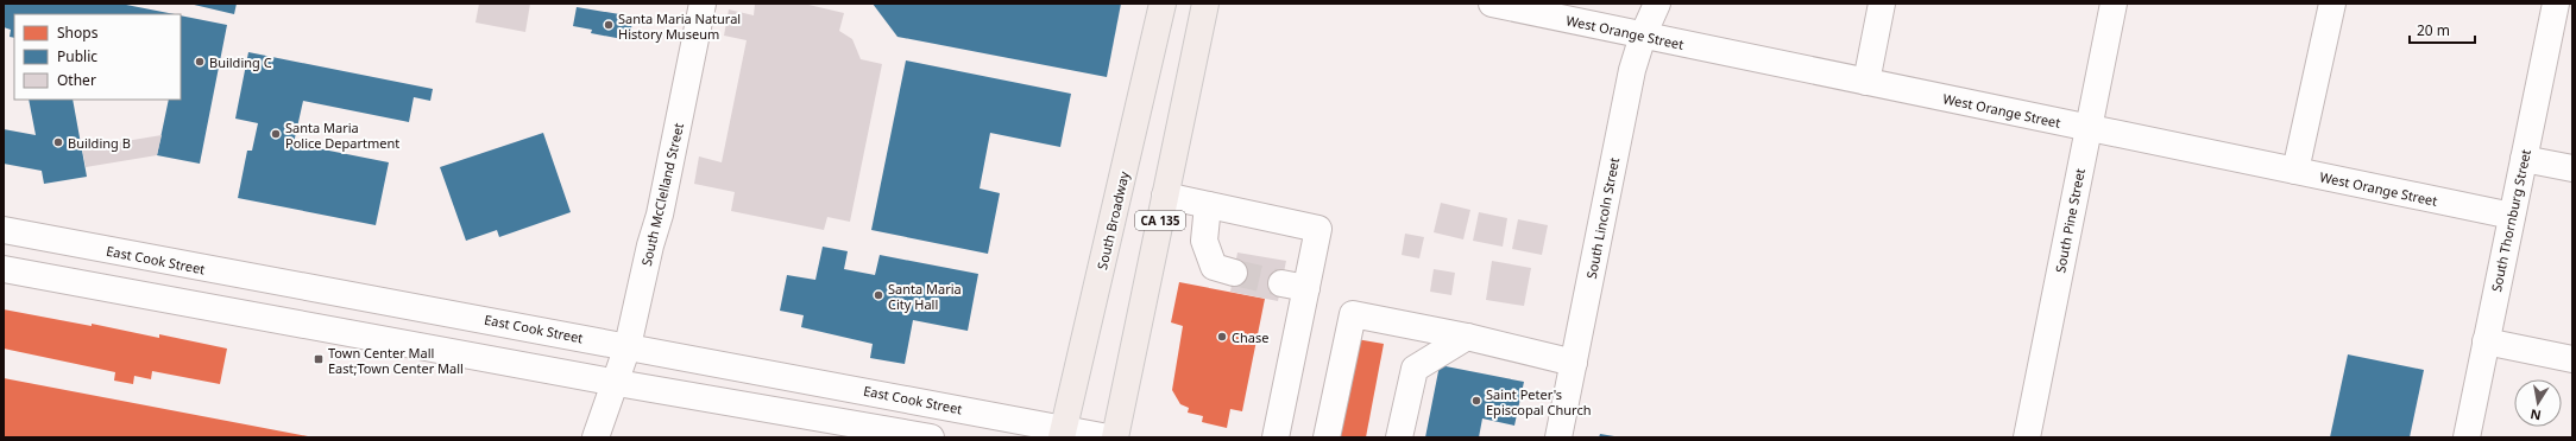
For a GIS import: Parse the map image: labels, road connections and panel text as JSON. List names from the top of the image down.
{
  "streets": {
    "main road": ["South Broadway", "CA 135"],
    "street": [
      "West Orange Street",
      "South McClelland Street",
      "South Lincoln Street",
      "South Pine Street",
      "South Thornburg Street",
      "East Cook Street"
    ]
  },
  "crossings": [
    ["West Orange Street", "South Lincoln Street"],
    ["West Orange Street", "South Pine Street"],
    ["West Orange Street", "South Thornburg Street"],
    ["South McClelland Street", "East Cook Street"],
    ["South Broadway", "East Cook Street"]
  ],
  "places": {
    "other": [
      "Santa Maria Natural History Museum",
      "Building C",
      "Santa Maria Police Department",
      "Building B",
      "Santa Maria City Hall",
      "Chase",
      "Saint Peter's Episcopal Church"
    ],
    "transit": ["Town Center Mall East;Town Center Mall"]
  },
  "legend": ["Shops", "Public", "Other"],
  "scale_bar": "20 m",
  "north": "bottom"
}
